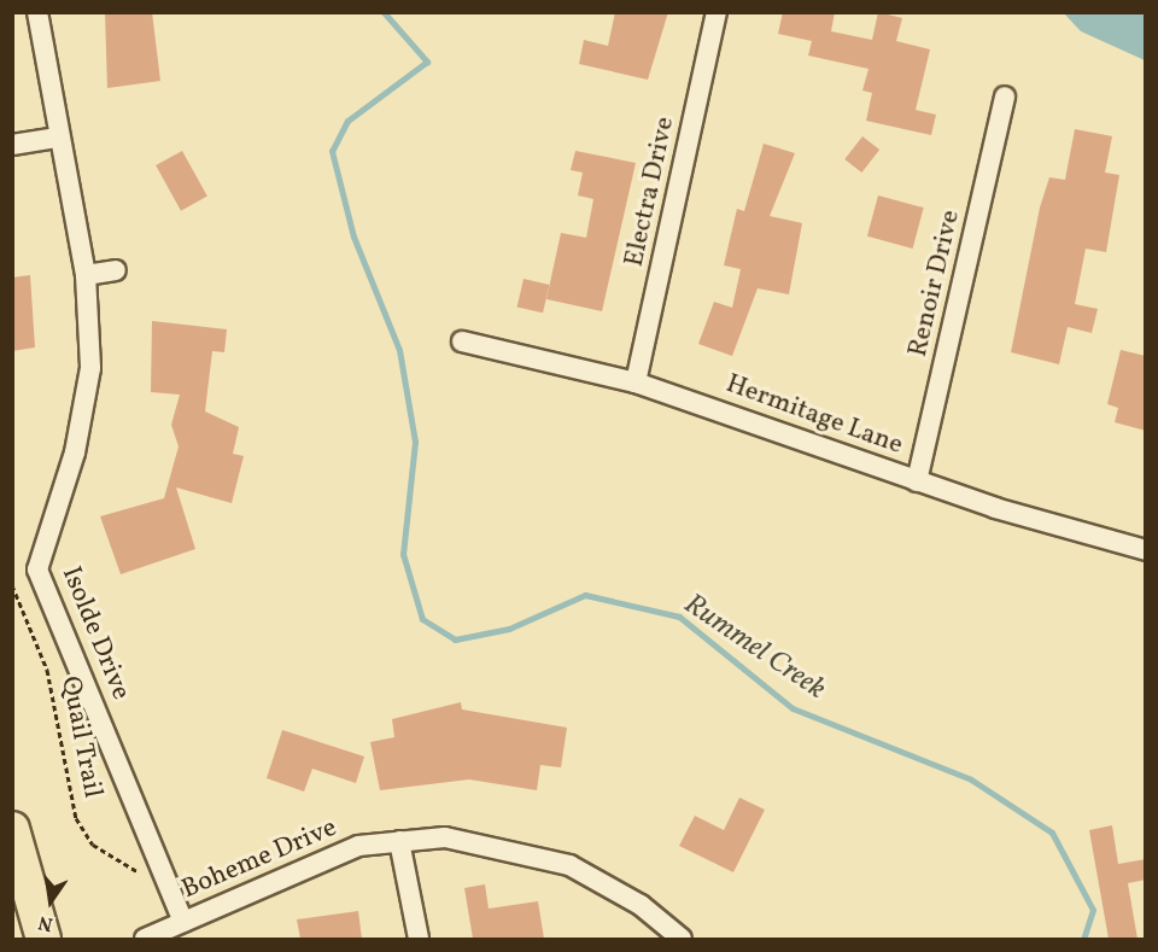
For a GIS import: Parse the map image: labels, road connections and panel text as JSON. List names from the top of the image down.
{
  "streets": {
    "street": [
      "Electra Drive",
      "Renoir Drive",
      "Hermitage Lane",
      "Isolde Drive",
      "Boheme Drive"
    ],
    "path": ["Quail Trail"]
  },
  "crossings": [
    ["Electra Drive", "Hermitage Lane"],
    ["Renoir Drive", "Hermitage Lane"],
    ["Isolde Drive", "Boheme Drive"]
  ],
  "water": ["Rummel Creek"],
  "north": "bottom"
}
